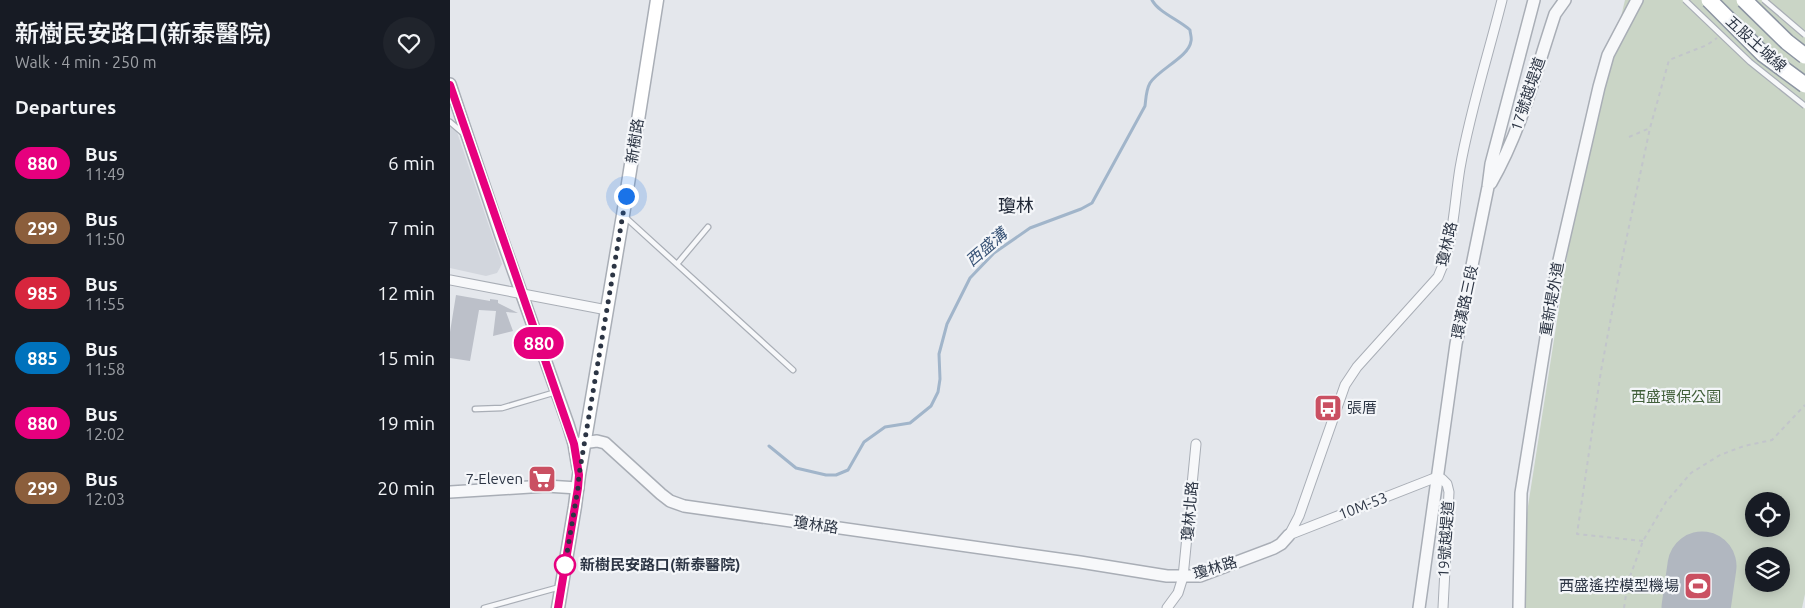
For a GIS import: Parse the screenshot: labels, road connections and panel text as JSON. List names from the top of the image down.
{
  "streets": {
    "highway": ["五股土城線"],
    "main road": ["新樹路"],
    "street": [
      "17號越堤道",
      "瓊林路",
      "重新堤外道",
      "環漢路三段",
      "10M-53",
      "瓊林北路",
      "19號越堤道"
    ]
  },
  "crossings": [
    ["17號越堤道", "環漢路三段"],
    ["新樹路", "瓊林路"],
    ["瓊林路", "10M-53"],
    ["瓊林路", "瓊林北路"],
    ["環漢路三段", "10M-53"],
    ["環漢路三段", "19號越堤道"],
    ["10M-53", "19號越堤道"]
  ],
  "districts": ["瓊林"],
  "water": ["西盛溝"],
  "parks": ["西盛環保公園"],
  "places": {
    "bus stop": ["張厝"],
    "supermarket": ["7-Eleven"],
    "other": ["新樹民安路口(新泰醫院)"],
    "sports": ["西盛遙控模型機場"]
  },
  "lines": ["bus line 880"],
  "page": {
    "heading": [
      ["新樹民安路口(新泰醫院)", "Walk · 4 min · 250 m"],
      "Departures"
    ],
    "on_map": "880",
    "list": [
      {
        "mark": "880",
        "name": "Bus",
        "note": "11:49",
        "value": "6 min"
      },
      {
        "mark": "299",
        "name": "Bus",
        "note": "11:50",
        "value": "7 min"
      },
      {
        "mark": "985",
        "name": "Bus",
        "note": "11:55",
        "value": "12 min"
      },
      {
        "mark": "885",
        "name": "Bus",
        "note": "11:58",
        "value": "15 min"
      },
      {
        "mark": "880",
        "name": "Bus",
        "note": "12:02",
        "value": "19 min"
      },
      {
        "mark": "299",
        "name": "Bus",
        "note": "12:03",
        "value": "20 min"
      }
    ]
  }
}
